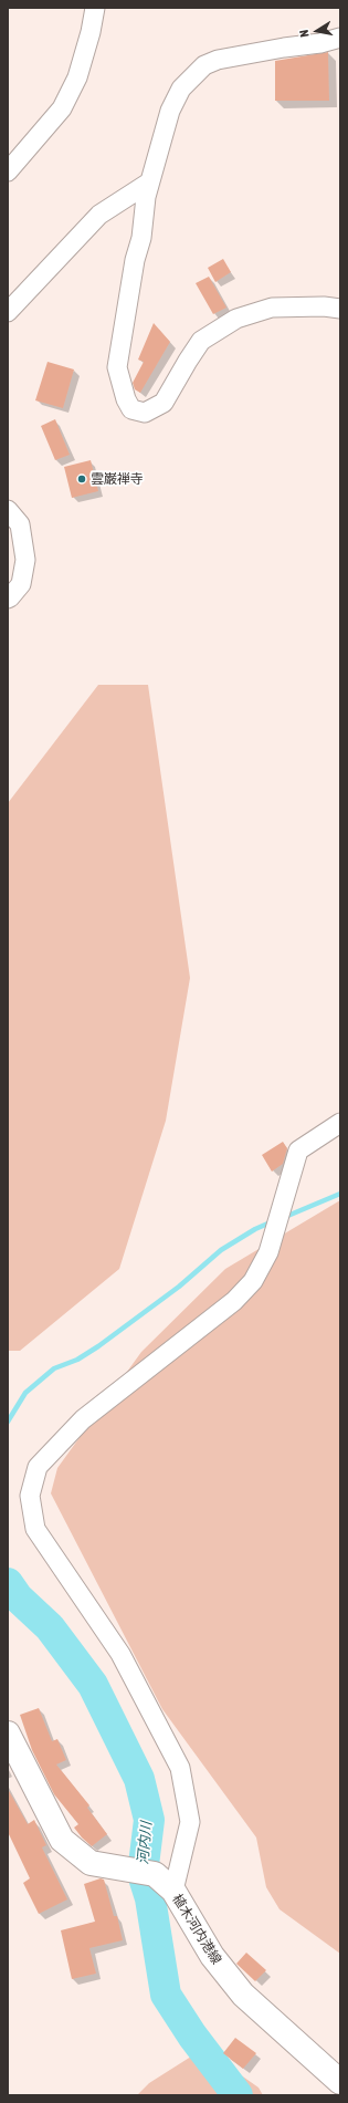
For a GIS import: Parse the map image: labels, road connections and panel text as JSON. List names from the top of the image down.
{
  "streets": {
    "main road": ["植木河内港線"]
  },
  "water": ["河内川"],
  "places": ["雲巌禅寺"],
  "north": "left"
}
